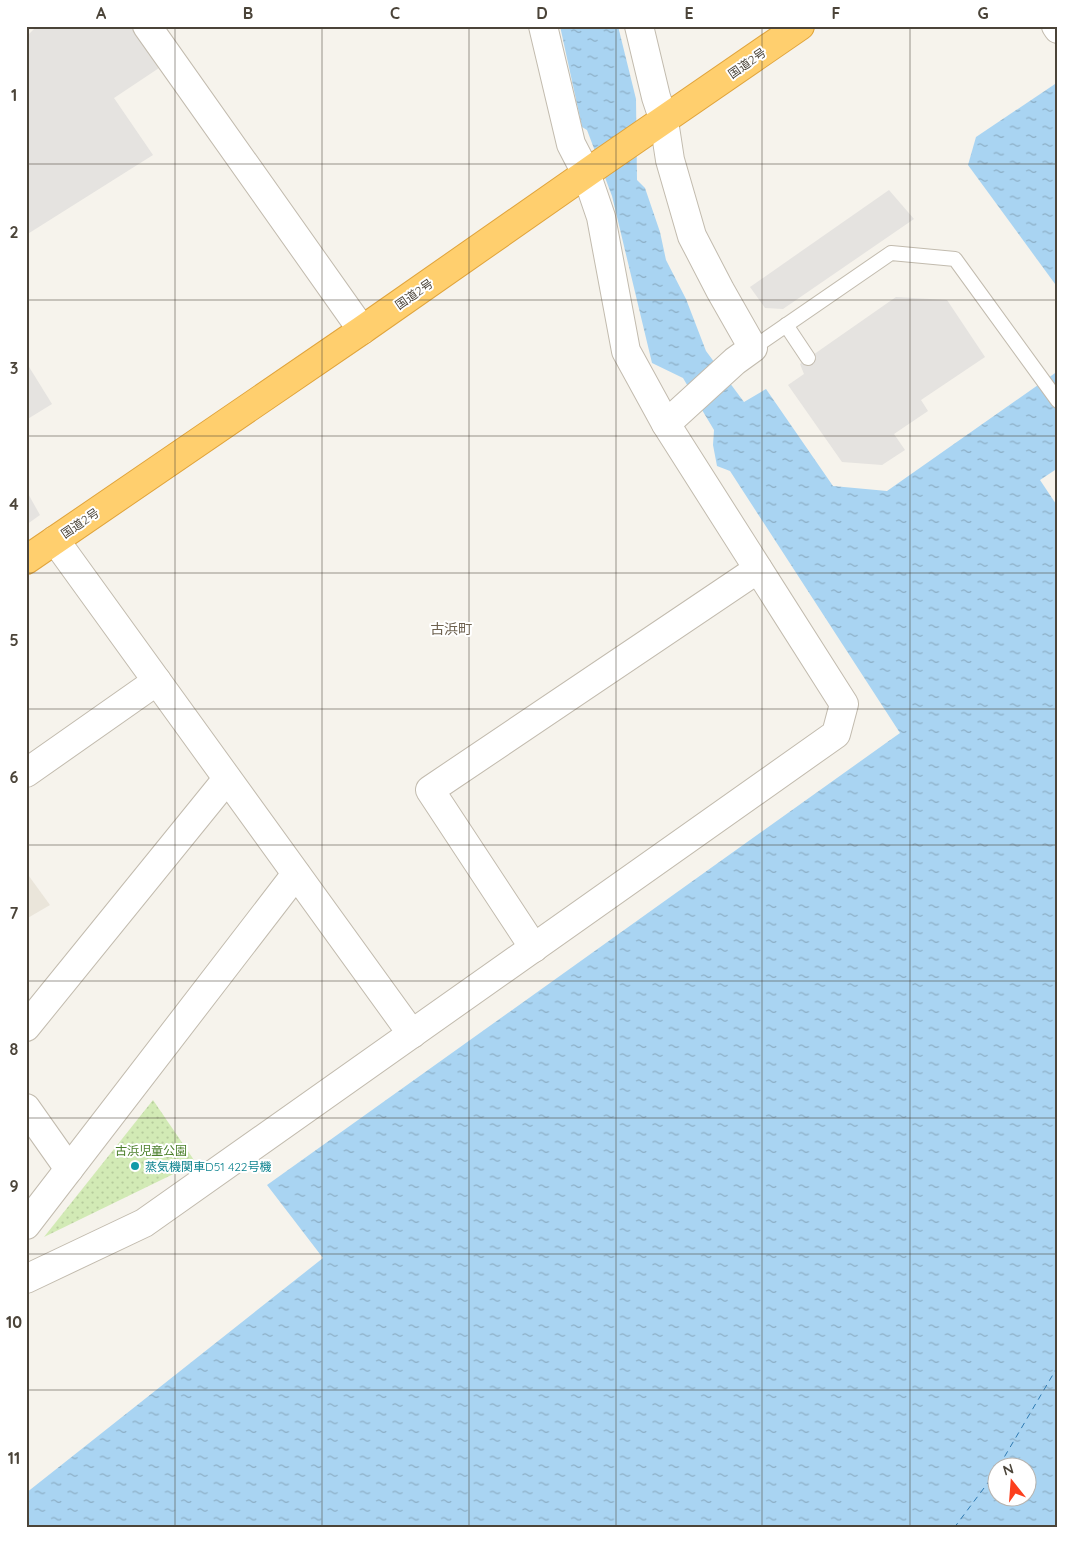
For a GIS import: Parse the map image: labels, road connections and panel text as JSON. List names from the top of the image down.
{
  "streets": {
    "highway": ["国道2号"]
  },
  "districts": ["古浜町"],
  "parks": ["古浜児童公園"],
  "places": ["蒸気機関車D51 422号機"],
  "north": "top",
  "grid": {
    "columns": [
      "A",
      "B",
      "C",
      "D",
      "E",
      "F",
      "G"
    ],
    "rows": [
      "1",
      "2",
      "3",
      "4",
      "5",
      "6",
      "7",
      "8",
      "9",
      "10",
      "11"
    ]
  }
}
